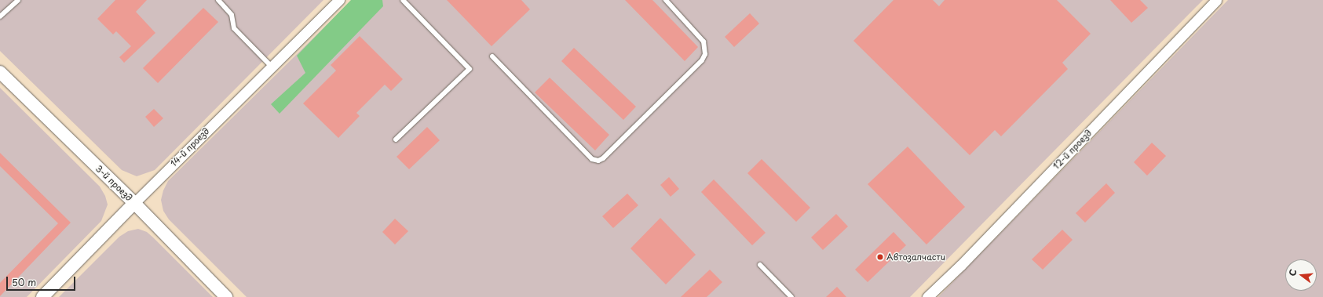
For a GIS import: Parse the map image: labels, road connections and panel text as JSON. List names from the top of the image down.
{
  "streets": {
    "street": ["14-й проезд", "12-й проезд", "3-й проезд"]
  },
  "crossings": [
    ["14-й проезд", "3-й проезд"]
  ],
  "places": ["Автозапчасти"],
  "scale_bar": "50 m",
  "north": "left"
}
